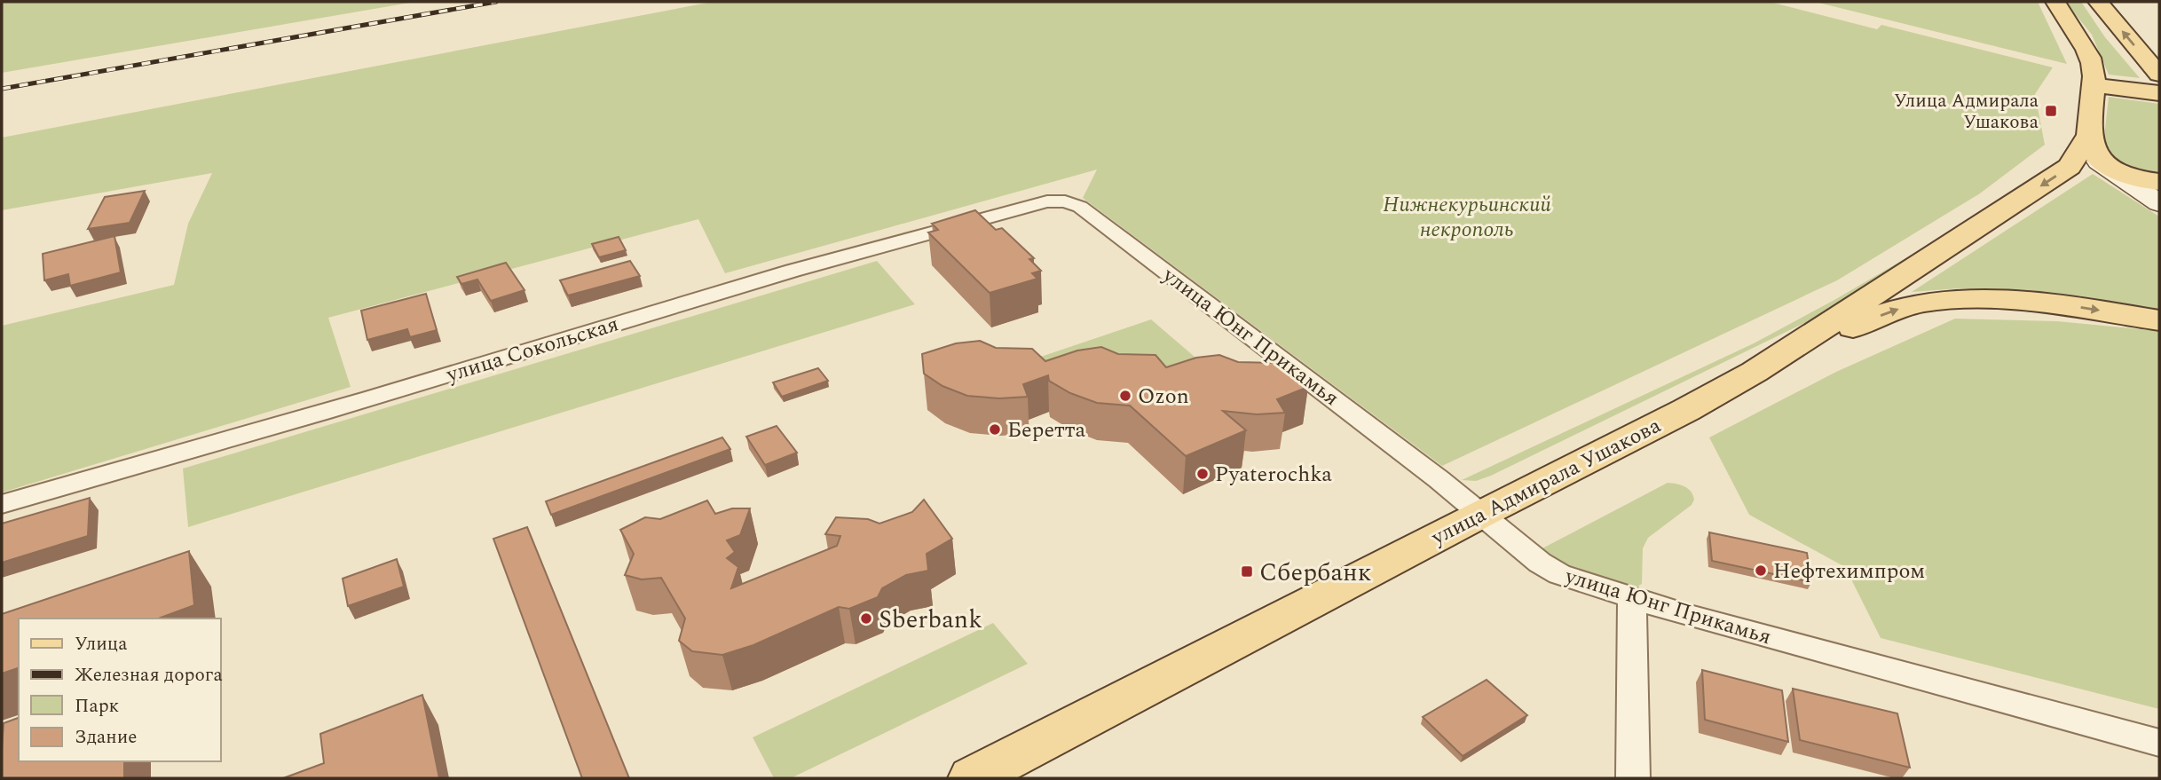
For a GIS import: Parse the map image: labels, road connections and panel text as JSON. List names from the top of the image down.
{
  "streets": {
    "main road": ["улица Адмирала Ушакова"],
    "street": ["улица Юнг Прикамья", "улица Сокольская"]
  },
  "crossings": [
    ["улица Юнг Прикамья", "улица Сокольская"],
    ["улица Юнг Прикамья", "улица Адмирала Ушакова"]
  ],
  "parks": ["Нижнекурьинский некрополь"],
  "places": {
    "transit": ["Улица Адмирала Ушакова", "Сбербанк"],
    "other": [
      "Ozon",
      "Беретта",
      "Pyaterochka",
      "Нефтехимпром",
      "Sberbank"
    ]
  },
  "legend": [
    "Улица",
    "Железная дорога",
    "Парк",
    "Здание"
  ]
}
